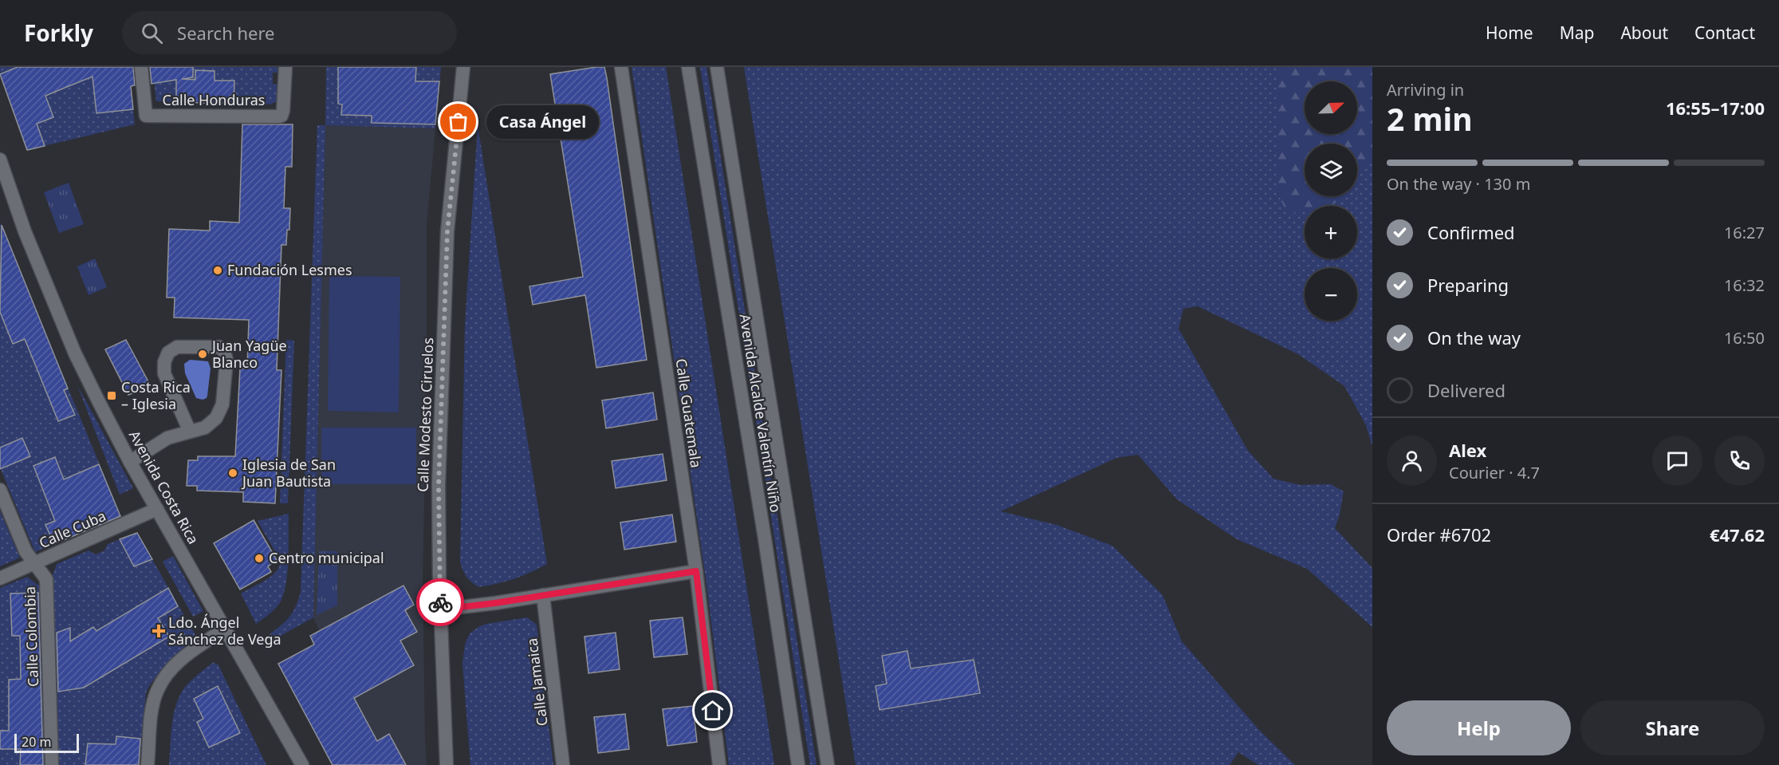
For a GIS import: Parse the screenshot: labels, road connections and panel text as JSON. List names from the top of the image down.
{
  "streets": {
    "street": [
      "Calle Honduras",
      "Calle Guatemala",
      "Avenida Alcalde Valentín Niño",
      "Calle Modesto Ciruelos",
      "Avenida Costa Rica",
      "Calle Cuba",
      "Calle Colombia",
      "Calle Jamaica"
    ]
  },
  "crossings": [
    ["Avenida Costa Rica", "Calle Cuba"],
    ["Calle Cuba", "Calle Colombia"]
  ],
  "places": {
    "other": [
      "Casa Ángel",
      "Fundación Lesmes",
      "Juan Yagüe Blanco",
      "Iglesia de San Juan Bautista",
      "Centro municipal"
    ],
    "transit": ["Costa Rica – Iglesia"],
    "health": ["Ldo. Ángel Sánchez de Vega"]
  },
  "scale_bar": "20 m",
  "north": "top right",
  "page": {
    "header": "Forkly",
    "search": "Search here",
    "nav": [
      "Home",
      "Map",
      "About",
      "Contact"
    ],
    "heading": ["2 min", "Arriving in", "16:55–17:00"],
    "panel": [
      "Alex",
      "Courier · 4.7",
      "Order #6702",
      "€47.62"
    ],
    "map_buttons": ["+", "−"],
    "bubble": "Casa Ángel",
    "bar": "On the way · 130 m",
    "list": [
      ["Confirmed", "16:27"],
      ["Preparing", "16:32"],
      ["On the way", "16:50"],
      "Delivered"
    ],
    "buttons": ["Help", "Share"],
    "scale": "20 m"
  }
}
